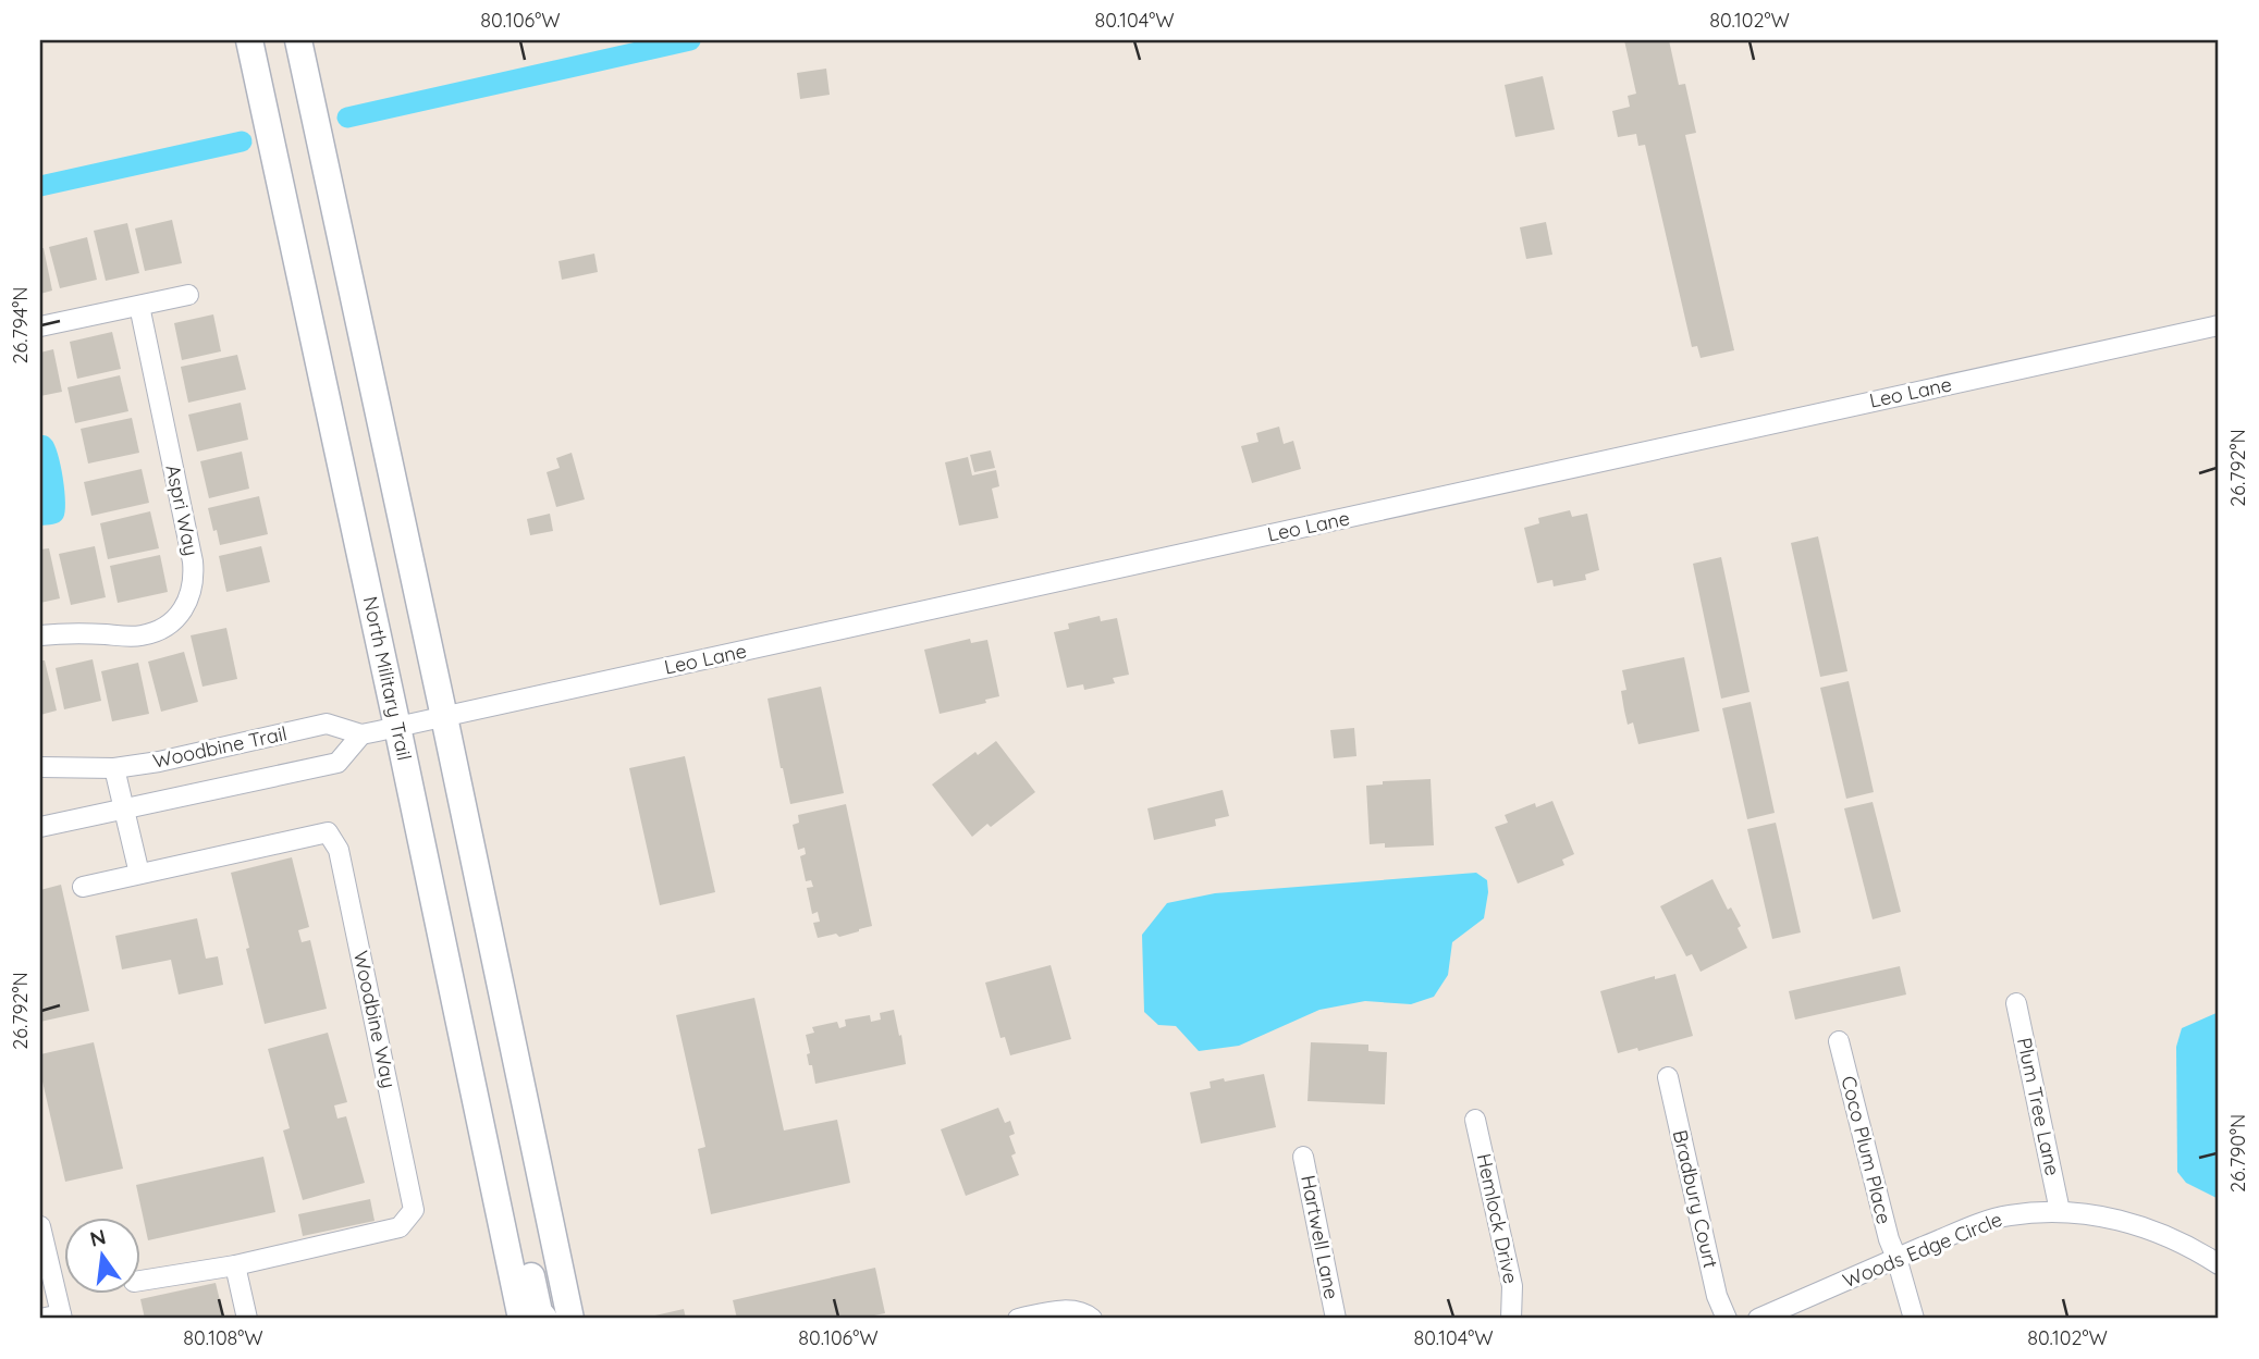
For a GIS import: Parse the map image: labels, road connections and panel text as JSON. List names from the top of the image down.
{
  "streets": {
    "main road": ["North Military Trail"],
    "street": [
      "Leo Lane",
      "Aspri Way",
      "Woodbine Trail",
      "Woodbine Way",
      "Plum Tree Lane",
      "Coco Plum Place",
      "Bradbury Court",
      "Hemlock Drive",
      "Hartwell Lane",
      "Woods Edge Circle"
    ]
  },
  "crossings": [
    ["Leo Lane", "North Military Trail"],
    ["Leo Lane", "Woodbine Trail"],
    ["North Military Trail", "Woodbine Trail"],
    ["Plum Tree Lane", "Woods Edge Circle"],
    ["Coco Plum Place", "Woods Edge Circle"]
  ],
  "north": "top",
  "coordinates": [
    "80.106°W",
    "80.104°W",
    "80.102°W",
    "26.794°N",
    "26.792°N",
    "26.790°N",
    "80.108°W"
  ]
}
